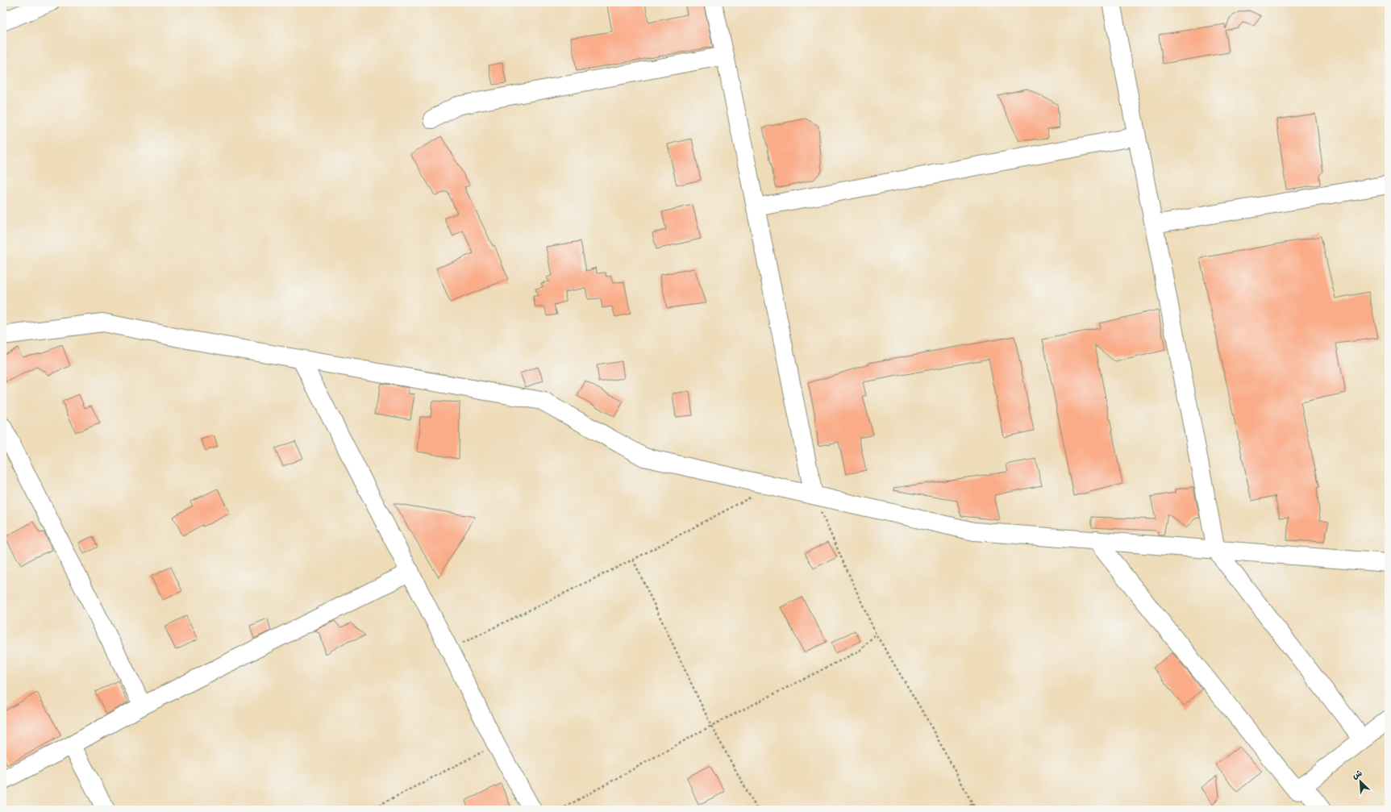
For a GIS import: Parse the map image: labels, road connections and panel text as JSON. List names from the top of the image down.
{
  "north": "top left"
}
